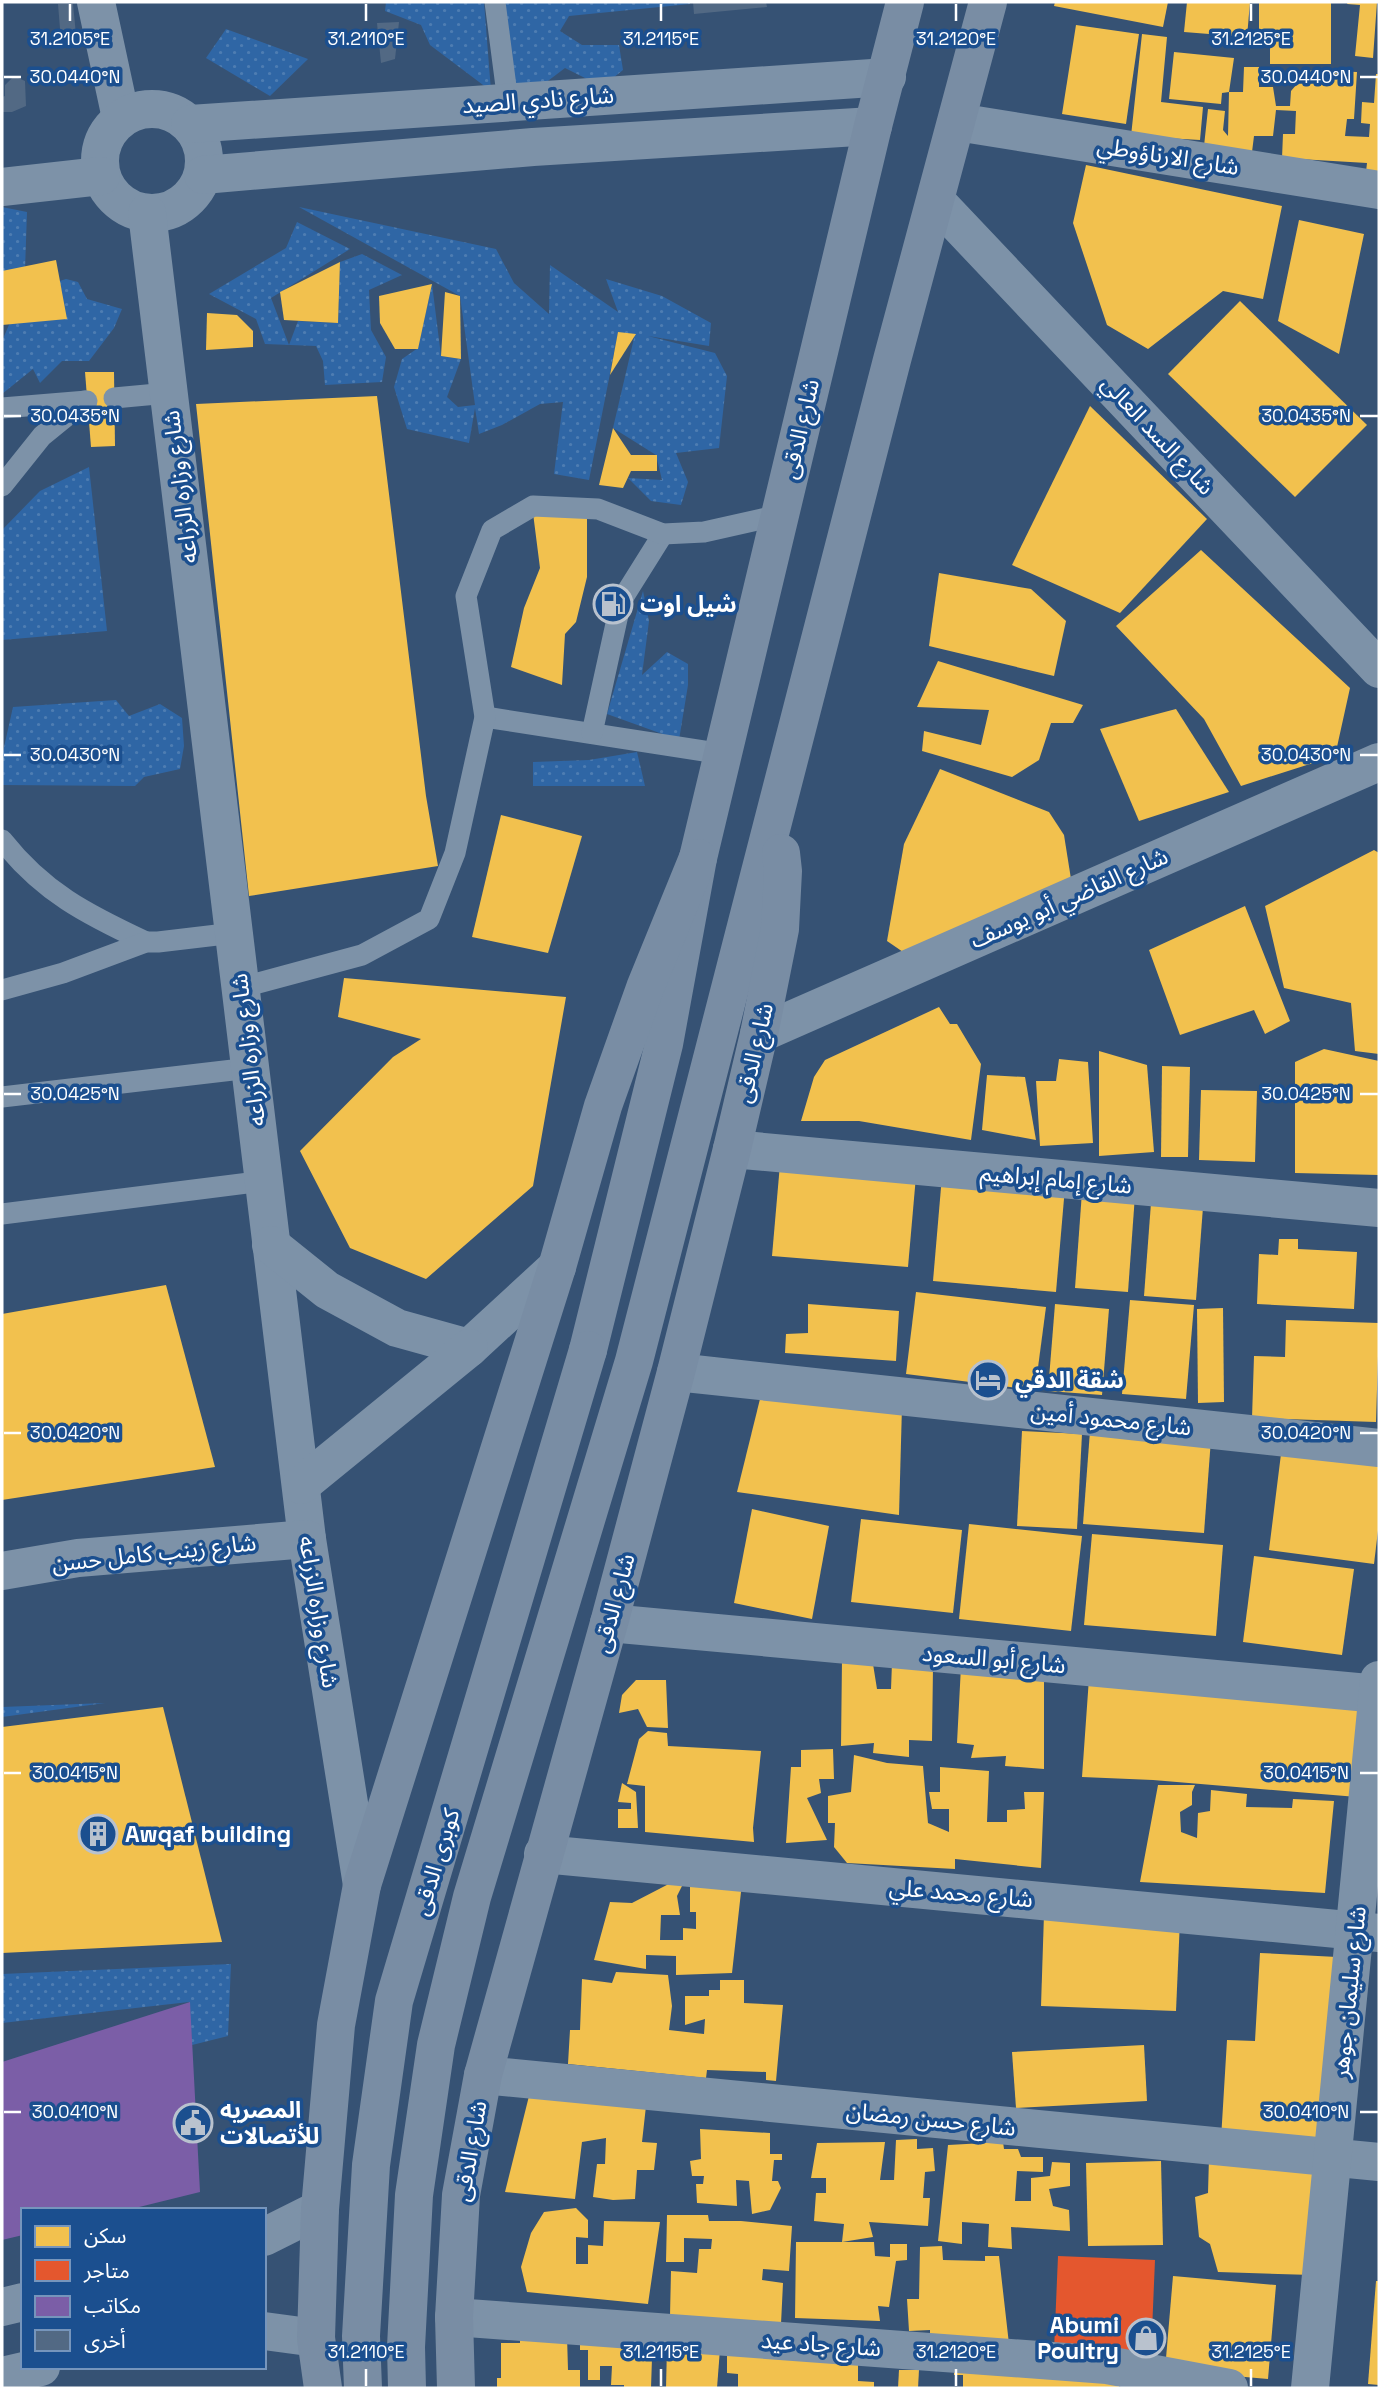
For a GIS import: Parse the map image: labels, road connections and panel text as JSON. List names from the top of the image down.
{
  "streets": {
    "main road": ["شارع الدقى", "كوبرى الدقى"],
    "street": [
      "شارع نادي الصيد",
      "شارع الارناؤوطي",
      "شارع السد العالي",
      "شارع وزاره الزراعه",
      "شارع القاضي أبو يوسف",
      "شارع إمام إبراهيم",
      "شارع محمود أمين",
      "شارع زينب كامل حسن",
      "شارع أبو السعود",
      "شارع محمد علي",
      "شارع سليمان جوهر",
      "شارع حسن رمضان",
      "شارع جاد عيد"
    ]
  },
  "crossings": [
    ["شارع نادي الصيد", "شارع الدقى"],
    ["شارع نادي الصيد", "شارع وزاره الزراعه"],
    ["شارع الارناؤوطي", "شارع الدقى"],
    ["شارع الدقى", "شارع السد العالي"],
    ["شارع الدقى", "شارع وزاره الزراعه"],
    ["شارع الدقى", "شارع القاضي أبو يوسف"],
    ["شارع الدقى", "شارع إمام إبراهيم"],
    ["شارع الدقى", "شارع محمود أمين"],
    ["شارع الدقى", "شارع أبو السعود"],
    ["شارع الدقى", "كوبرى الدقى"],
    ["شارع الدقى", "شارع محمد علي"],
    ["شارع الدقى", "شارع حسن رمضان"],
    ["شارع الدقى", "شارع جاد عيد"],
    ["شارع وزاره الزراعه", "شارع زينب كامل حسن"],
    ["شارع أبو السعود", "شارع سليمان جوهر"],
    ["شارع محمد علي", "شارع سليمان جوهر"],
    ["شارع سليمان جوهر", "شارع حسن رمضان"]
  ],
  "places": {
    "fuel station": ["شيل اوت"],
    "hotel": ["شقة الدقي"],
    "building": ["Awqaf building"],
    "public building": ["المصريه للأتصالات"],
    "shop": ["Abumi Poultry"]
  },
  "legend": [
    "سكن",
    "متاجر",
    "مكاتب",
    "أخرى"
  ],
  "coordinates": [
    "31.2105°E",
    "31.2110°E",
    "31.2115°E",
    "31.2120°E",
    "31.2125°E",
    "30.0440°N",
    "30.0435°N",
    "30.0430°N",
    "30.0425°N",
    "30.0420°N",
    "30.0415°N",
    "30.0410°N"
  ]
}
